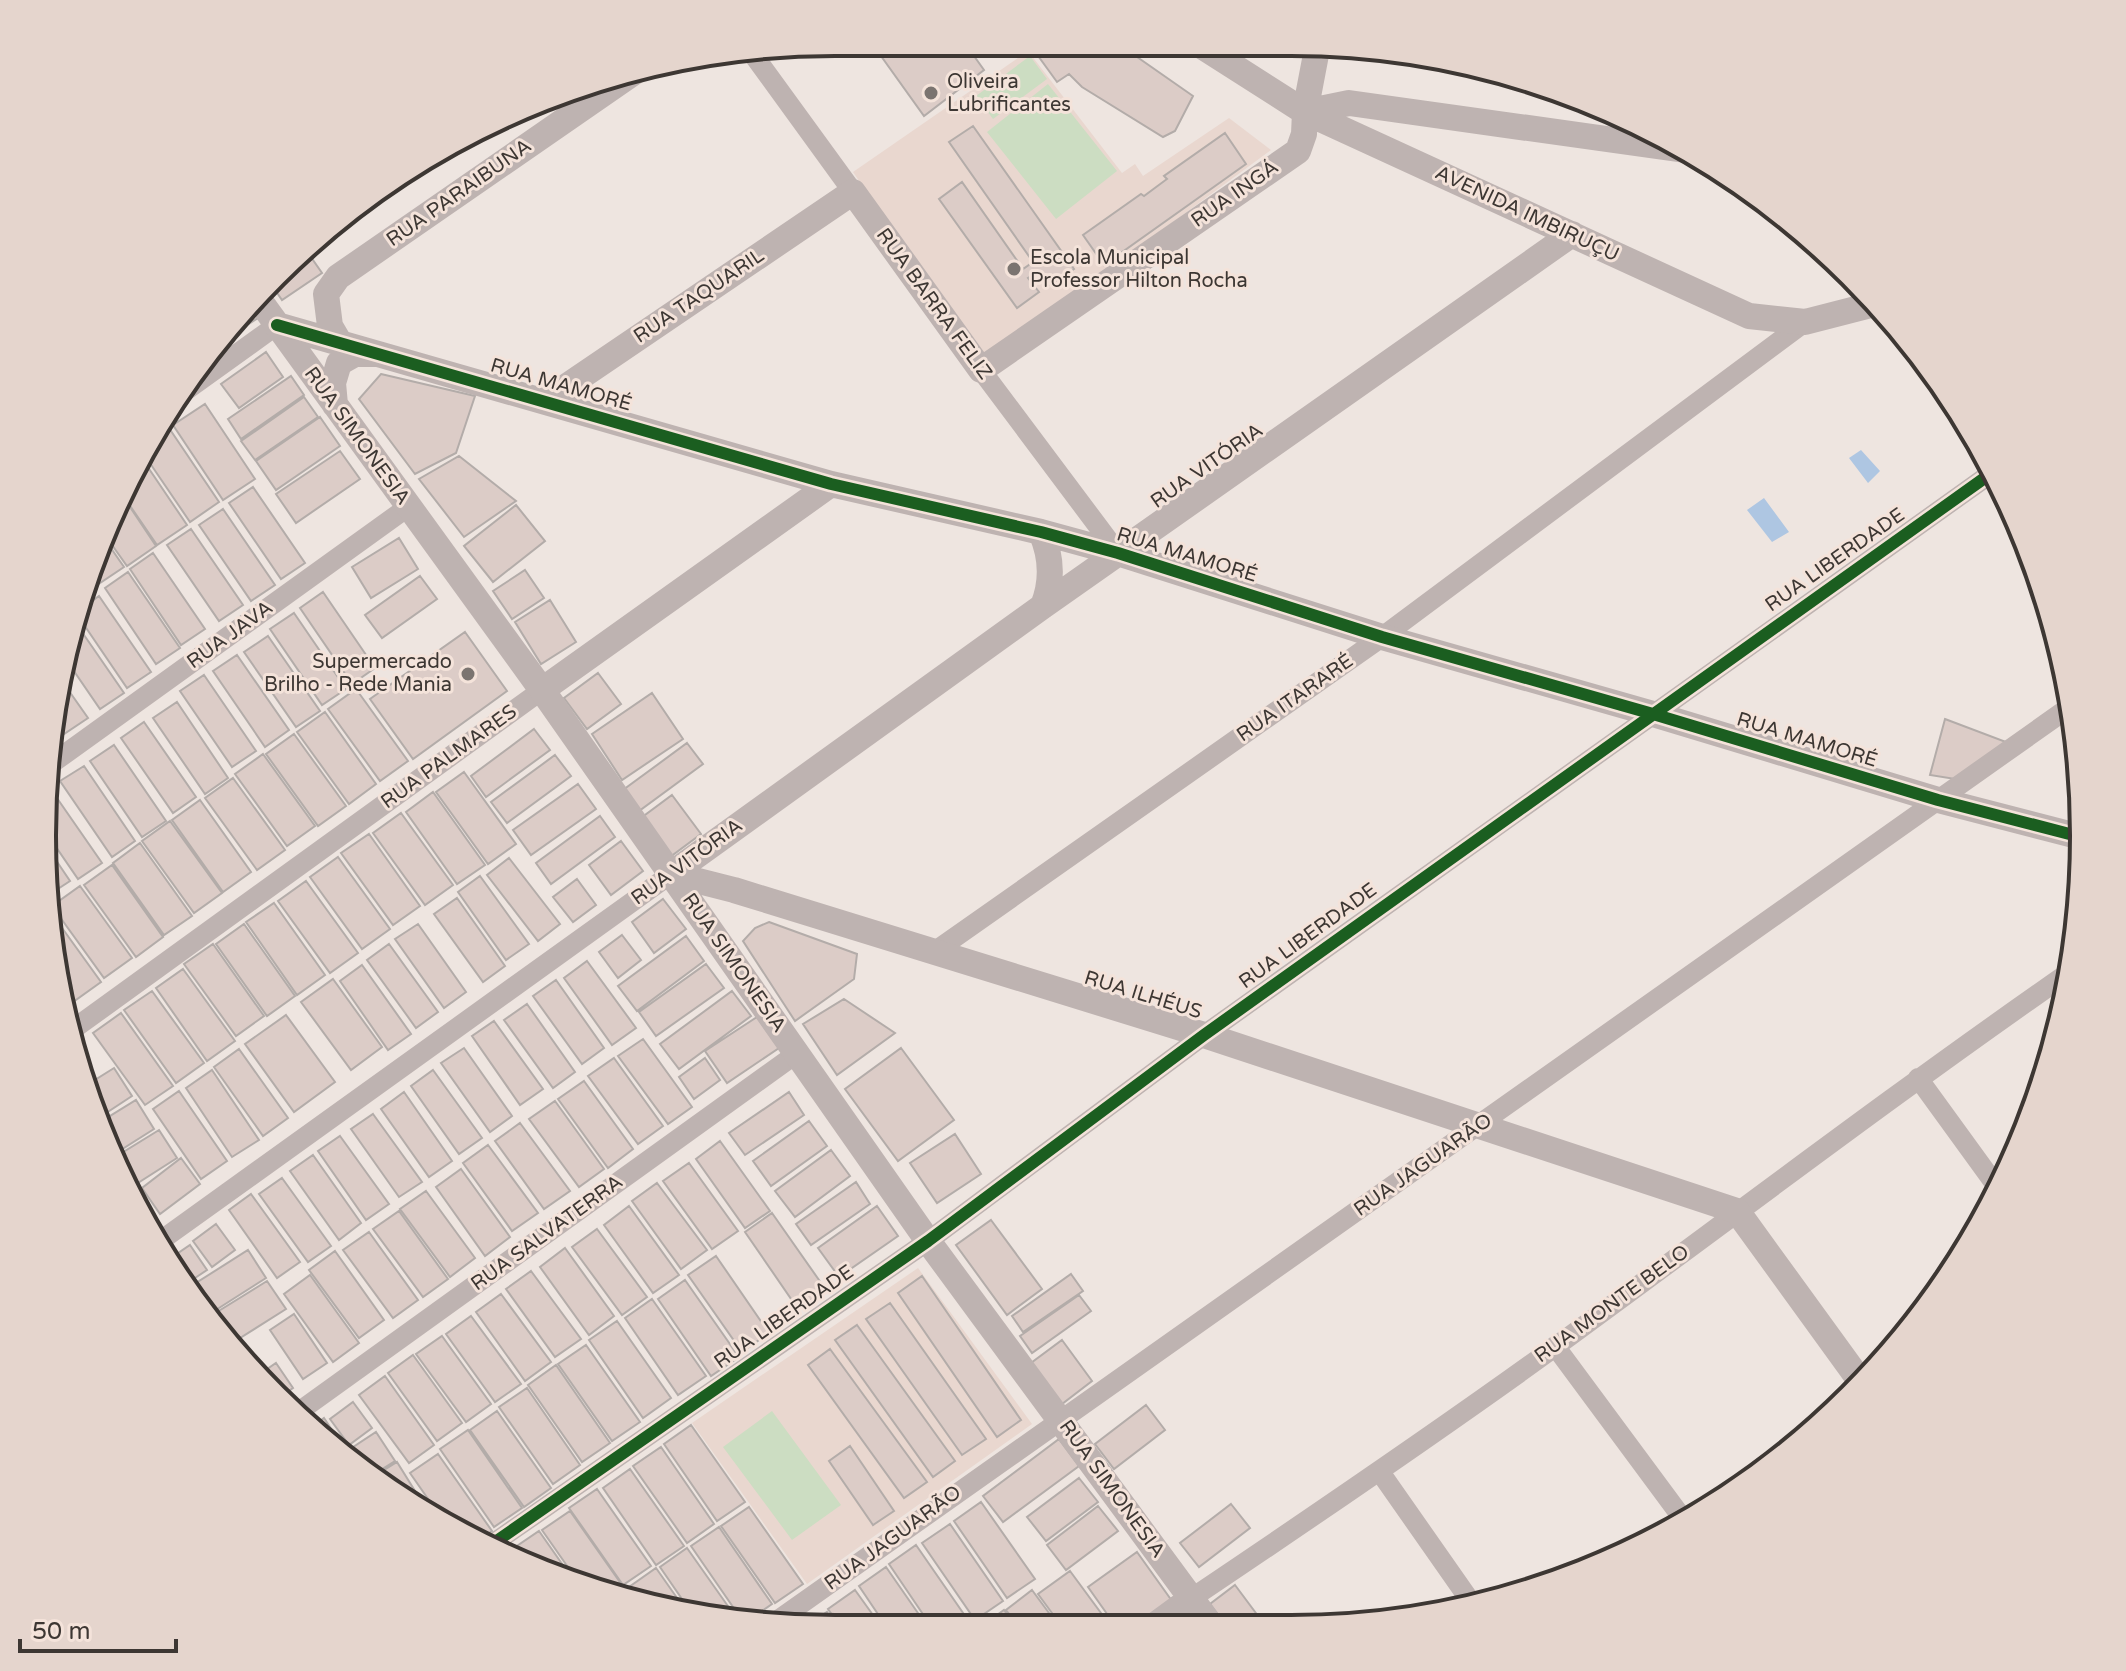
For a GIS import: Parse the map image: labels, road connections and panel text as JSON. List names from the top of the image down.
{
  "streets": {
    "street": [
      "RUA PARAIBUNA",
      "RUA INGÁ",
      "AVENIDA IMBIRUÇU",
      "RUA TAQUARIL",
      "RUA BARRA FELIZ",
      "RUA MAMORÉ",
      "RUA SIMONESIA",
      "RUA VITÓRIA",
      "RUA LIBERDADE",
      "RUA JAVA",
      "RUA ITARARÉ",
      "RUA PALMARES",
      "RUA ILHÉUS",
      "RUA JAGUARÃO",
      "RUA SALVATERRA",
      "RUA MONTE BELO"
    ]
  },
  "crossings": [
    ["RUA PARAIBUNA", "RUA MAMORÉ"],
    ["RUA INGÁ", "AVENIDA IMBIRUÇU"],
    ["RUA INGÁ", "RUA BARRA FELIZ"],
    ["AVENIDA IMBIRUÇU", "RUA VITÓRIA"],
    ["AVENIDA IMBIRUÇU", "RUA ITARARÉ"],
    ["RUA TAQUARIL", "RUA BARRA FELIZ"],
    ["RUA TAQUARIL", "RUA MAMORÉ"],
    ["RUA BARRA FELIZ", "RUA MAMORÉ"],
    ["RUA BARRA FELIZ", "RUA VITÓRIA"],
    ["RUA MAMORÉ", "RUA SIMONESIA"],
    ["RUA MAMORÉ", "RUA VITÓRIA"],
    ["RUA MAMORÉ", "RUA LIBERDADE"],
    ["RUA MAMORÉ", "RUA ITARARÉ"],
    ["RUA MAMORÉ", "RUA PALMARES"],
    ["RUA MAMORÉ", "RUA JAGUARÃO"],
    ["RUA SIMONESIA", "RUA VITÓRIA"],
    ["RUA SIMONESIA", "RUA LIBERDADE"],
    ["RUA SIMONESIA", "RUA JAVA"],
    ["RUA SIMONESIA", "RUA PALMARES"],
    ["RUA SIMONESIA", "RUA ILHÉUS"],
    ["RUA SIMONESIA", "RUA JAGUARÃO"],
    ["RUA SIMONESIA", "RUA SALVATERRA"],
    ["RUA SIMONESIA", "RUA MONTE BELO"],
    ["RUA VITÓRIA", "RUA ILHÉUS"],
    ["RUA LIBERDADE", "RUA ILHÉUS"],
    ["RUA ITARARÉ", "RUA ILHÉUS"],
    ["RUA ILHÉUS", "RUA JAGUARÃO"],
    ["RUA ILHÉUS", "RUA MONTE BELO"]
  ],
  "places": ["Oliveira Lubrificantes", "Escola Municipal Professor Hilton Rocha", "Supermercado Brilho - Rede Mania"],
  "scale_bar": "50 m"
}
